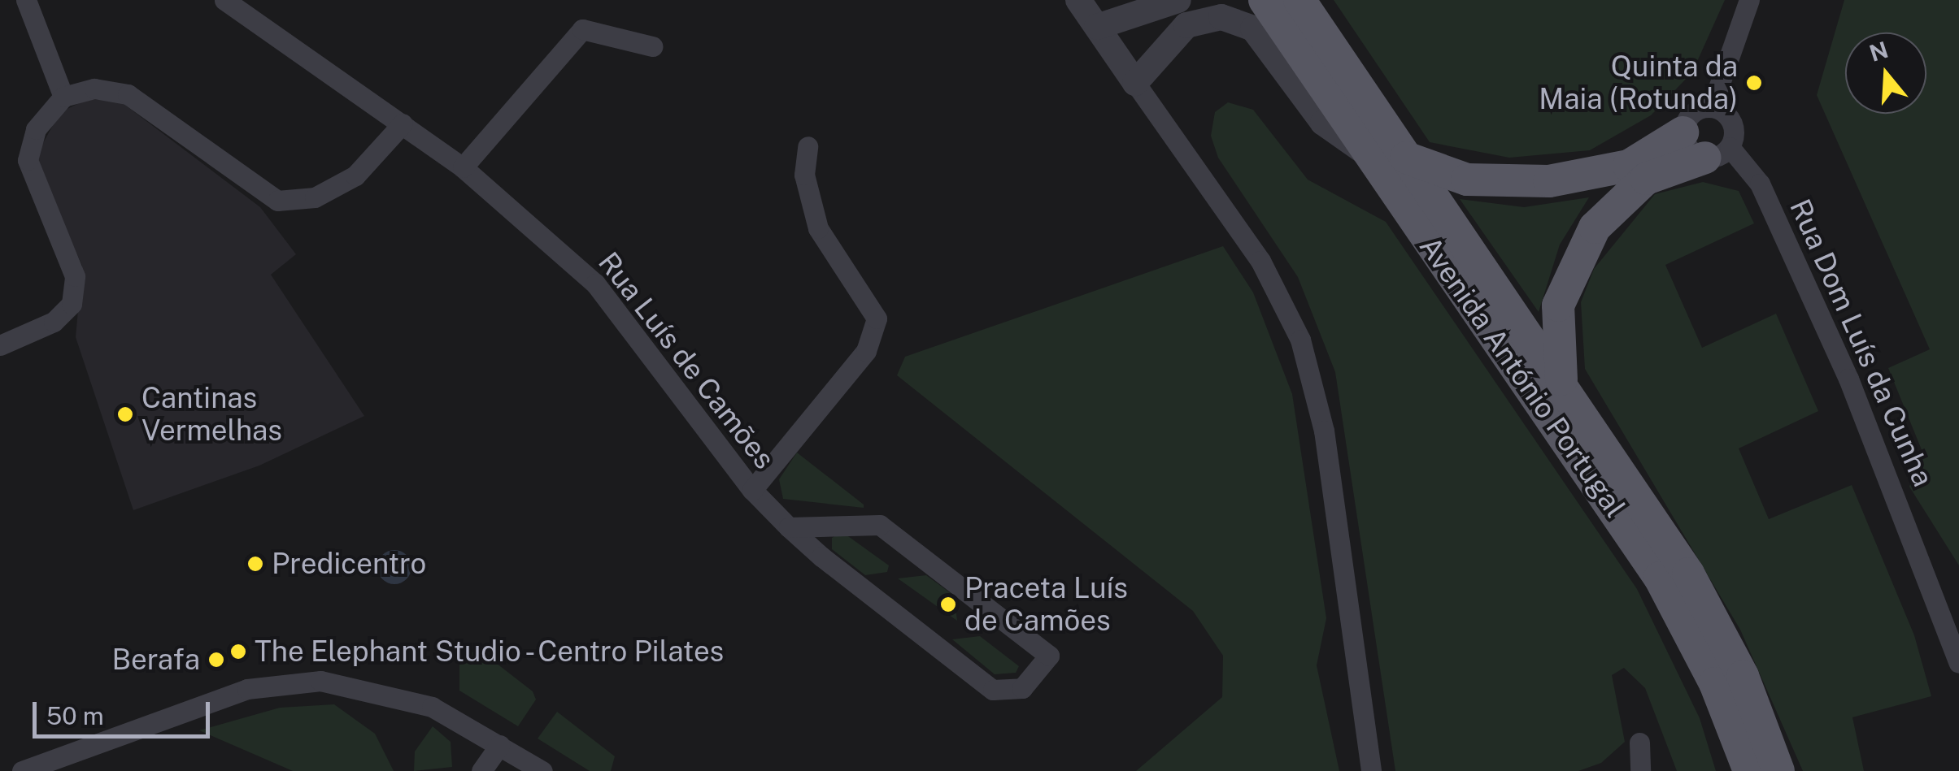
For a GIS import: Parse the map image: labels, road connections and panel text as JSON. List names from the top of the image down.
{
  "streets": {
    "main road": ["Avenida António Portugal"],
    "street": ["Rua Dom Luís da Cunha", "Rua Luís de Camões"]
  },
  "places": [
    "Quinta da Maia (Rotunda)",
    "Cantinas Vermelhas",
    "Predicentro",
    "Praceta Luís de Camões",
    "The Elephant Studio - Centro Pilates",
    "Berafa"
  ],
  "scale_bar": "50 m",
  "north": "top"
}
